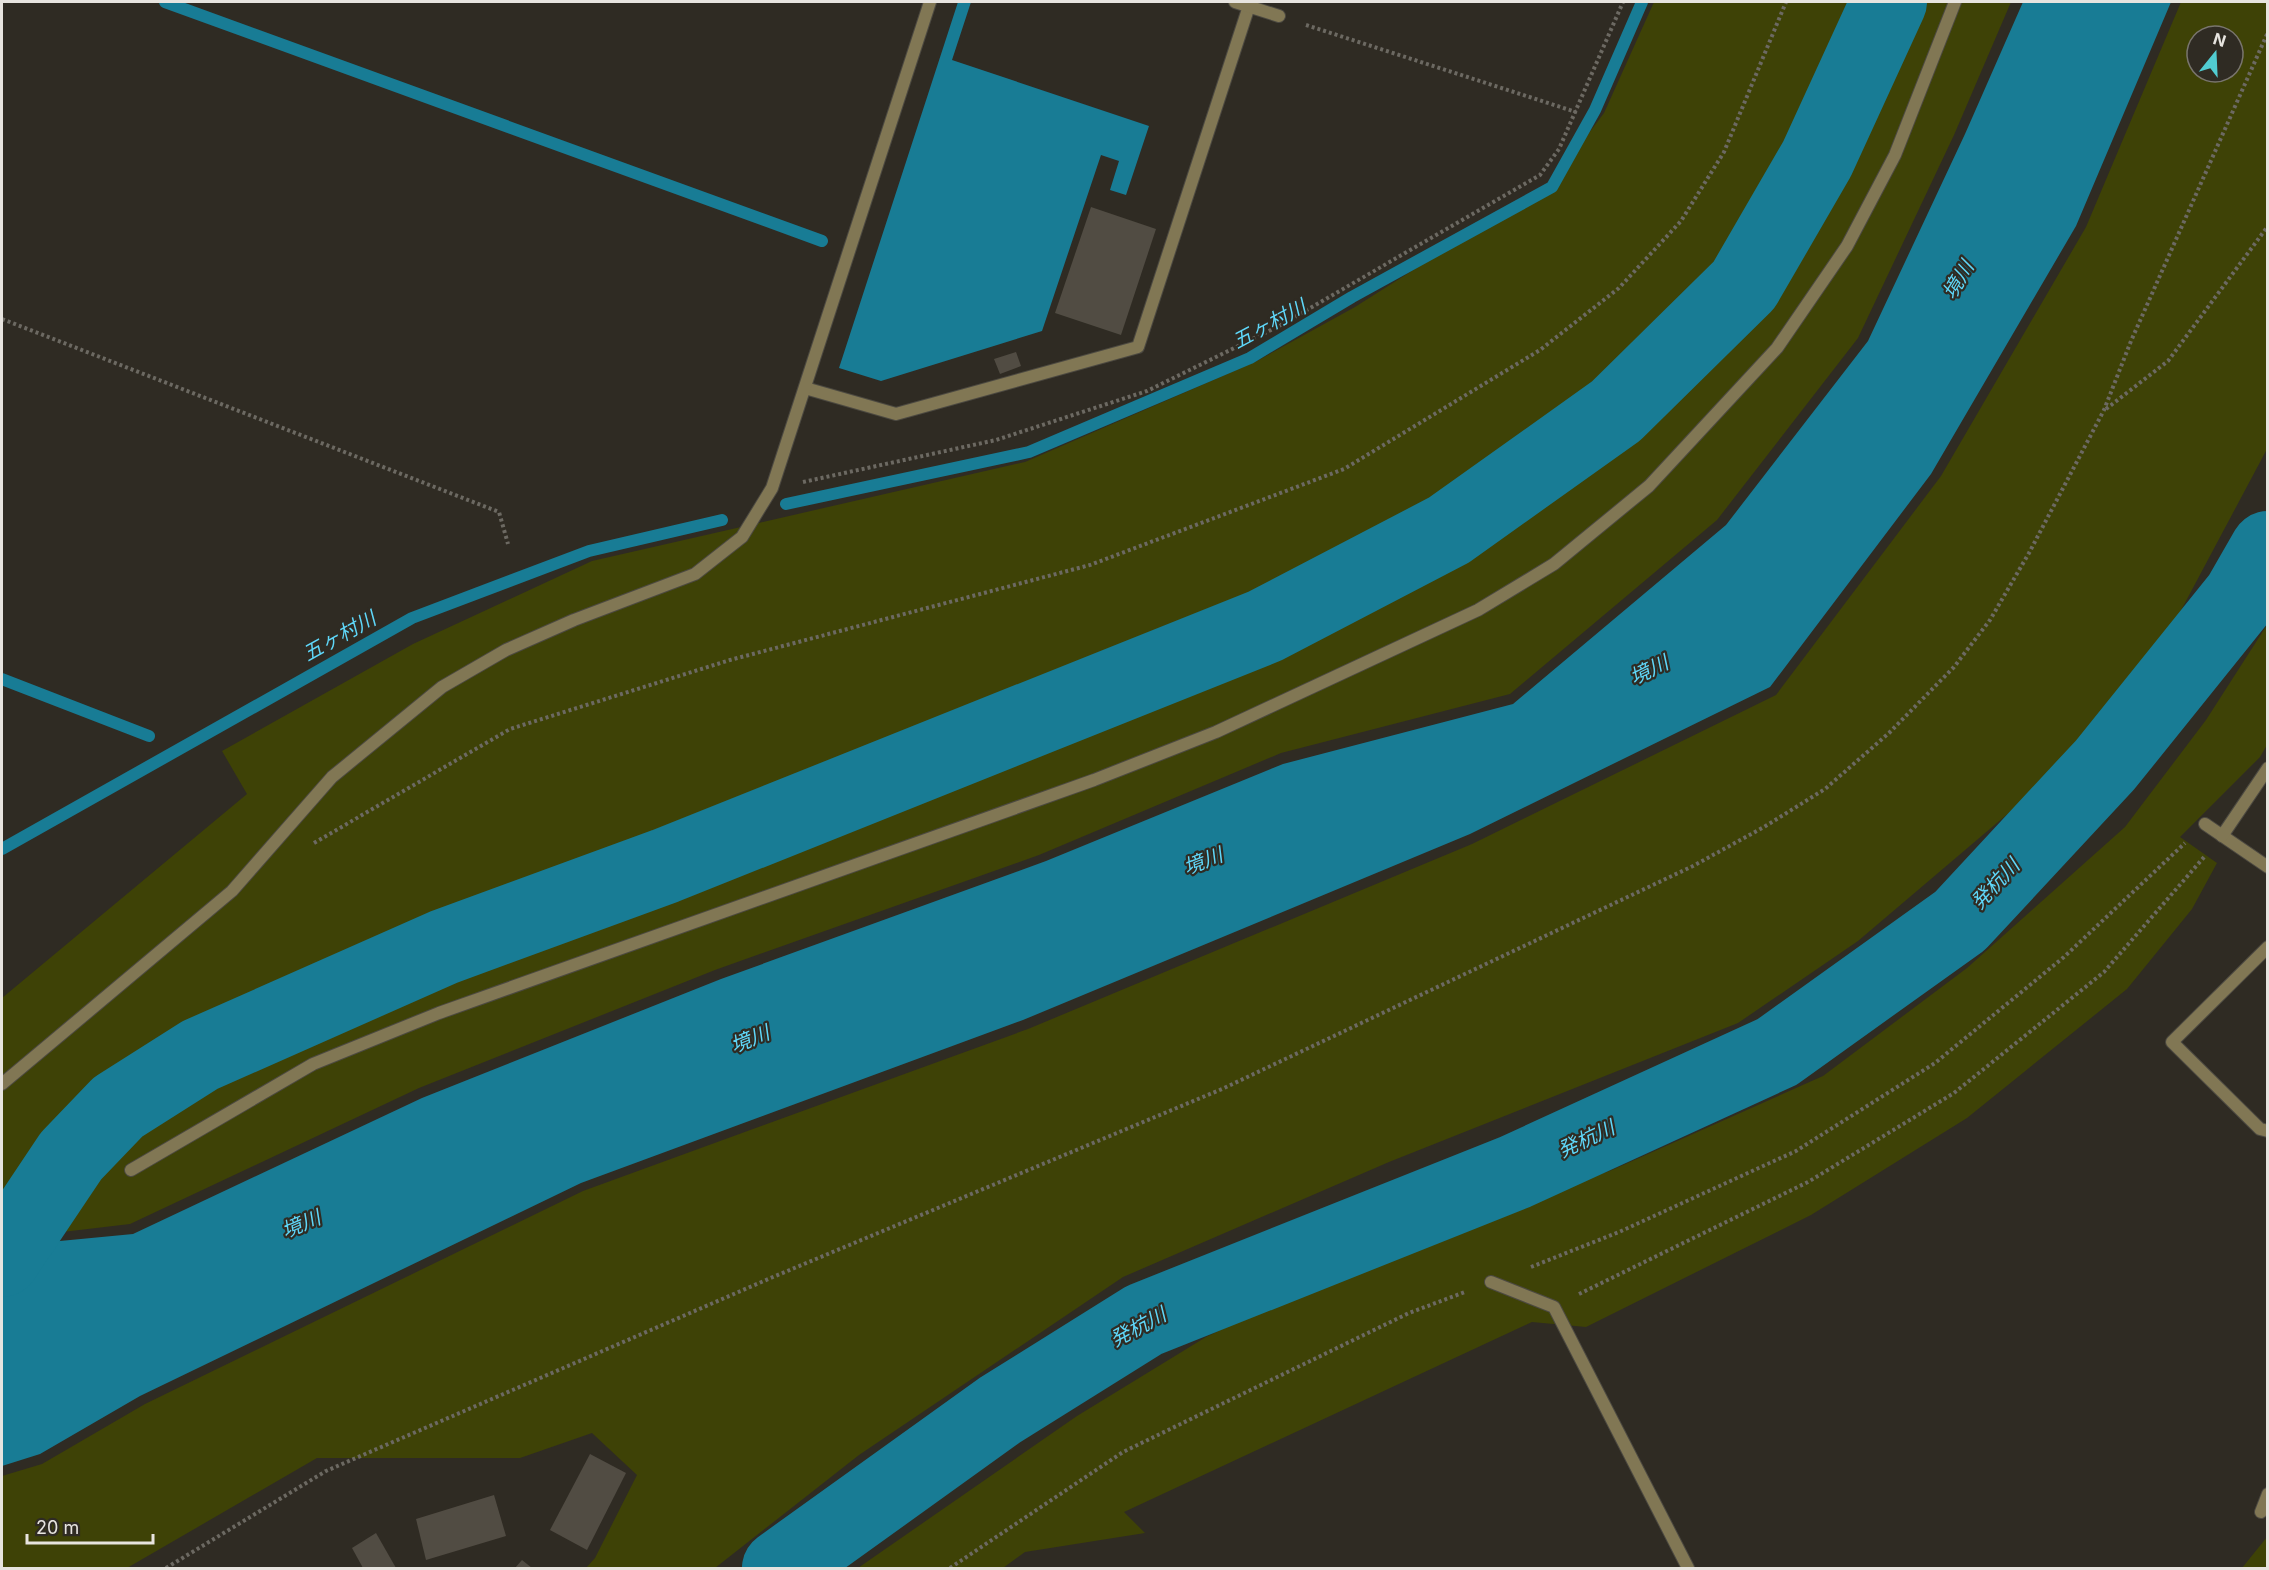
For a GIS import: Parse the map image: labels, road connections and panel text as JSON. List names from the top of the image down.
{
  "water": ["境川", "五ヶ村川", "発杭川"],
  "scale_bar": "20 m",
  "north": "top"
}
